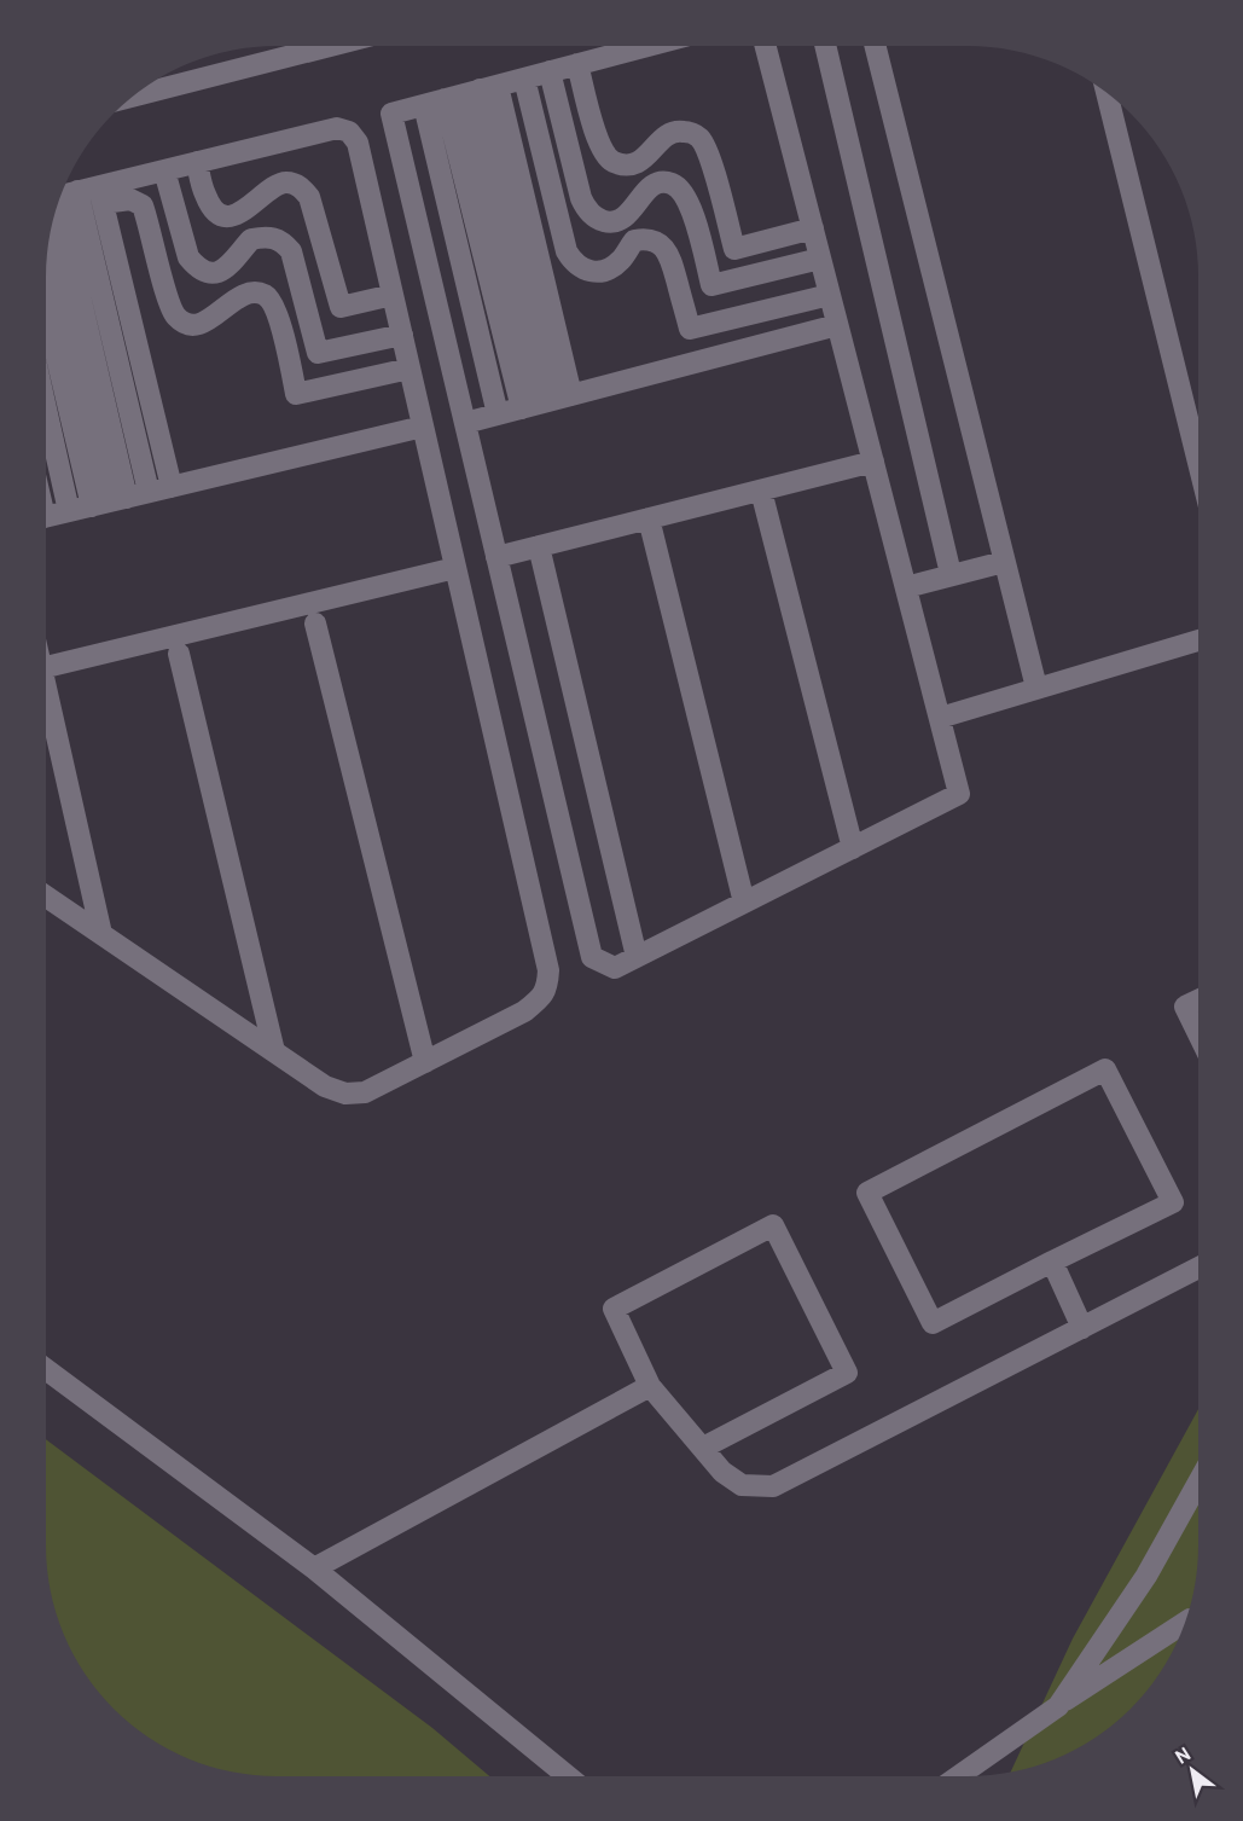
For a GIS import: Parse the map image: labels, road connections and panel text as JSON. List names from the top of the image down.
{
  "north": "top left"
}
